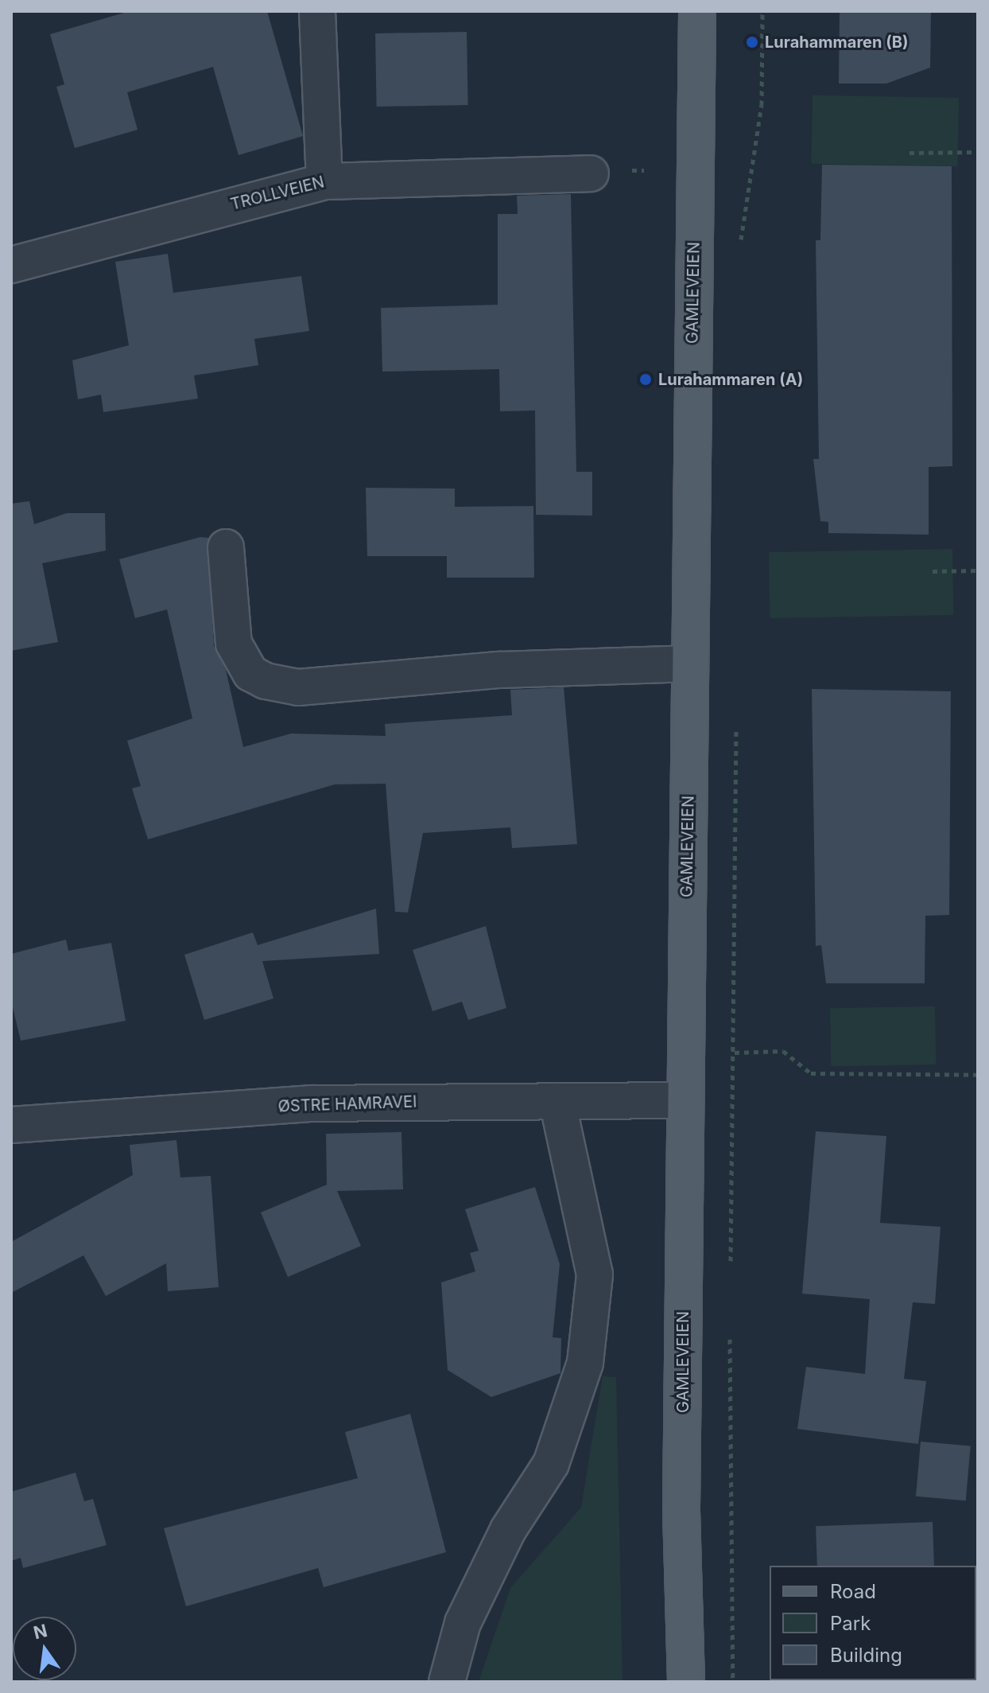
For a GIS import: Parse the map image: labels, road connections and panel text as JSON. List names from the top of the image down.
{
  "streets": {
    "main road": ["GAMLEVEIEN"],
    "street": ["TROLLVEIEN", "ØSTRE HAMRAVEI"]
  },
  "crossings": [
    ["GAMLEVEIEN", "ØSTRE HAMRAVEI"]
  ],
  "places": ["Lurahammaren (B)", "Lurahammaren (A)"],
  "legend": ["Road", "Park", "Building"],
  "north": "top"
}
